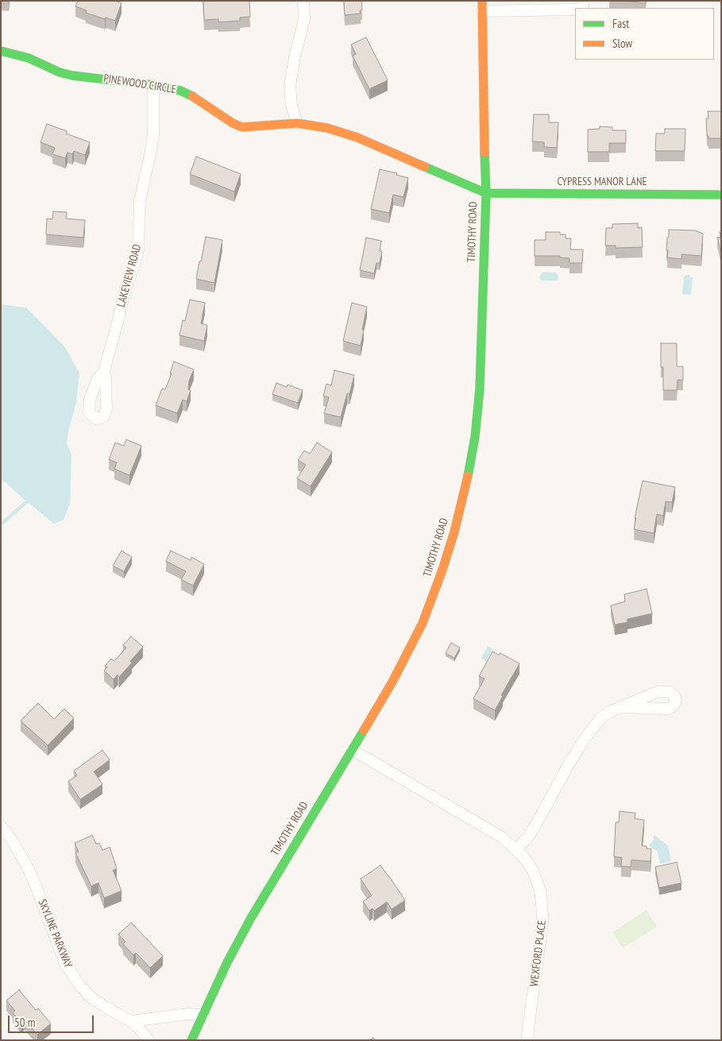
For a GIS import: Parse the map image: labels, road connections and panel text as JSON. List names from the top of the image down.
{
  "streets": {
    "main road": ["PINEWOOD CIRCLE", "CYPRESS MANOR LANE", "TIMOTHY ROAD"],
    "street": ["LAKEVIEW ROAD", "SKYLINE PARKWAY", "WEXFORD PLACE"]
  },
  "crossings": [
    ["PINEWOOD CIRCLE", "CYPRESS MANOR LANE"],
    ["PINEWOOD CIRCLE", "TIMOTHY ROAD"],
    ["PINEWOOD CIRCLE", "LAKEVIEW ROAD"],
    ["CYPRESS MANOR LANE", "TIMOTHY ROAD"],
    ["TIMOTHY ROAD", "WEXFORD PLACE"]
  ],
  "legend": ["Fast", "Slow"],
  "scale_bar": "50 m"
}
